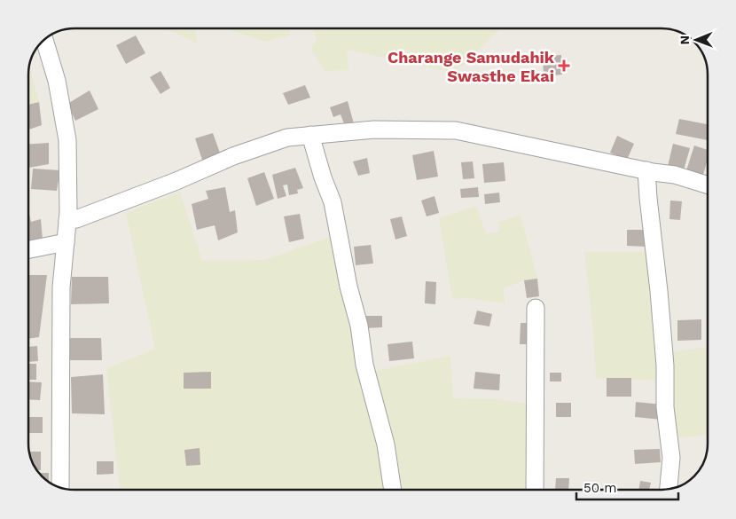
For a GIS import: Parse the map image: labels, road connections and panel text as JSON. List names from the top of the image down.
{
  "places": {
    "health": ["Charange Samudahik Swasthe Ekai"]
  },
  "scale_bar": "50 m",
  "north": "left"
}
